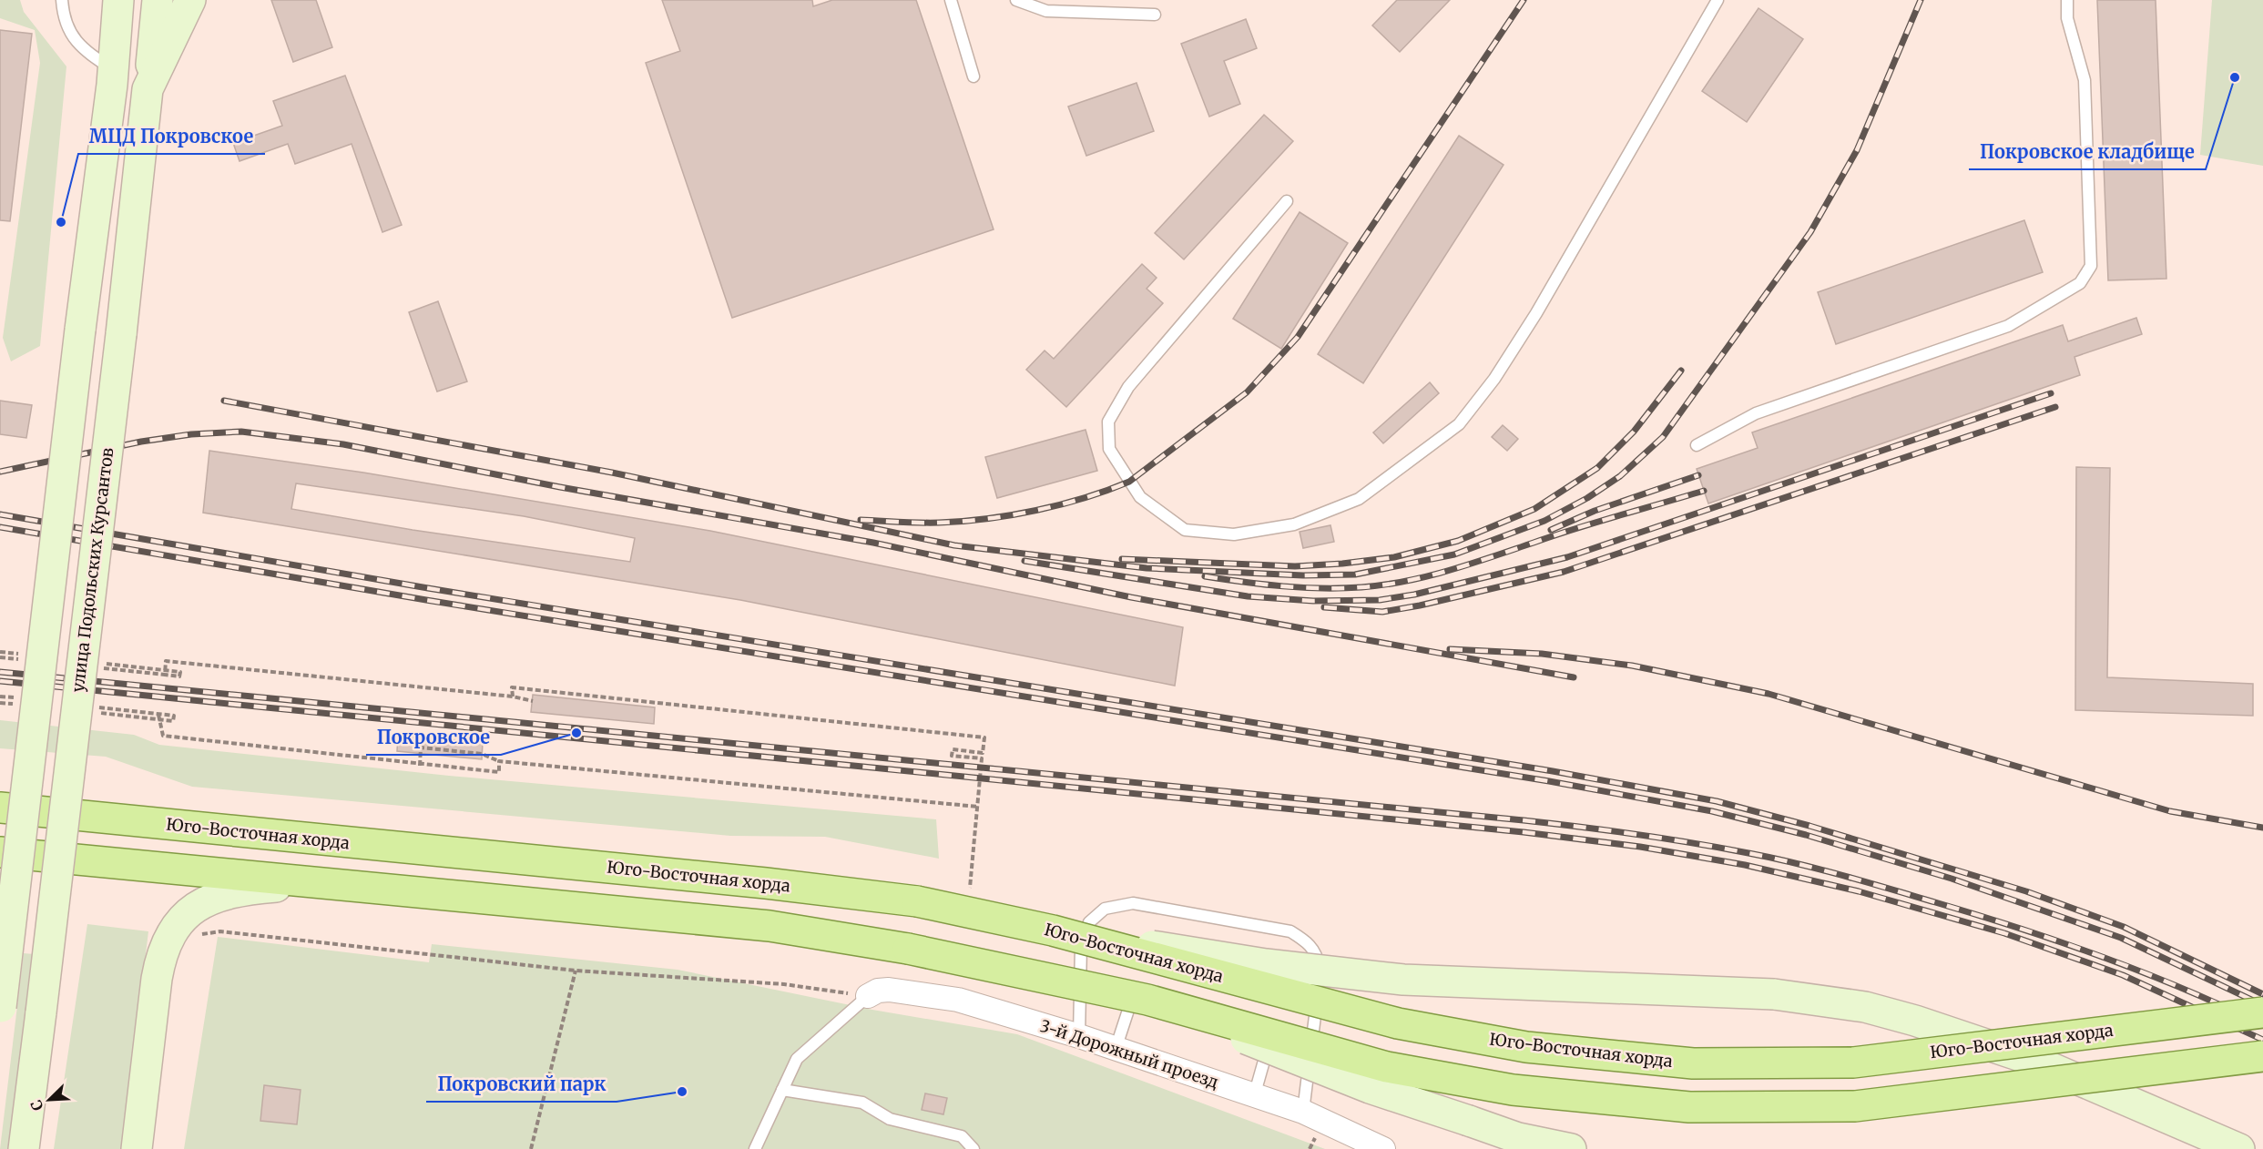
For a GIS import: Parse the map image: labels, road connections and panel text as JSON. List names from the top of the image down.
{
  "streets": {
    "main road": ["улица Подольских Курсантов", "Юго-Восточная хорда"],
    "street": ["3-й Дорожный проезд"]
  },
  "places": [
    "Покровское кладбище",
    "МЦД Покровское",
    "Покровское",
    "Покровский парк"
  ],
  "north": "bottom left"
}
